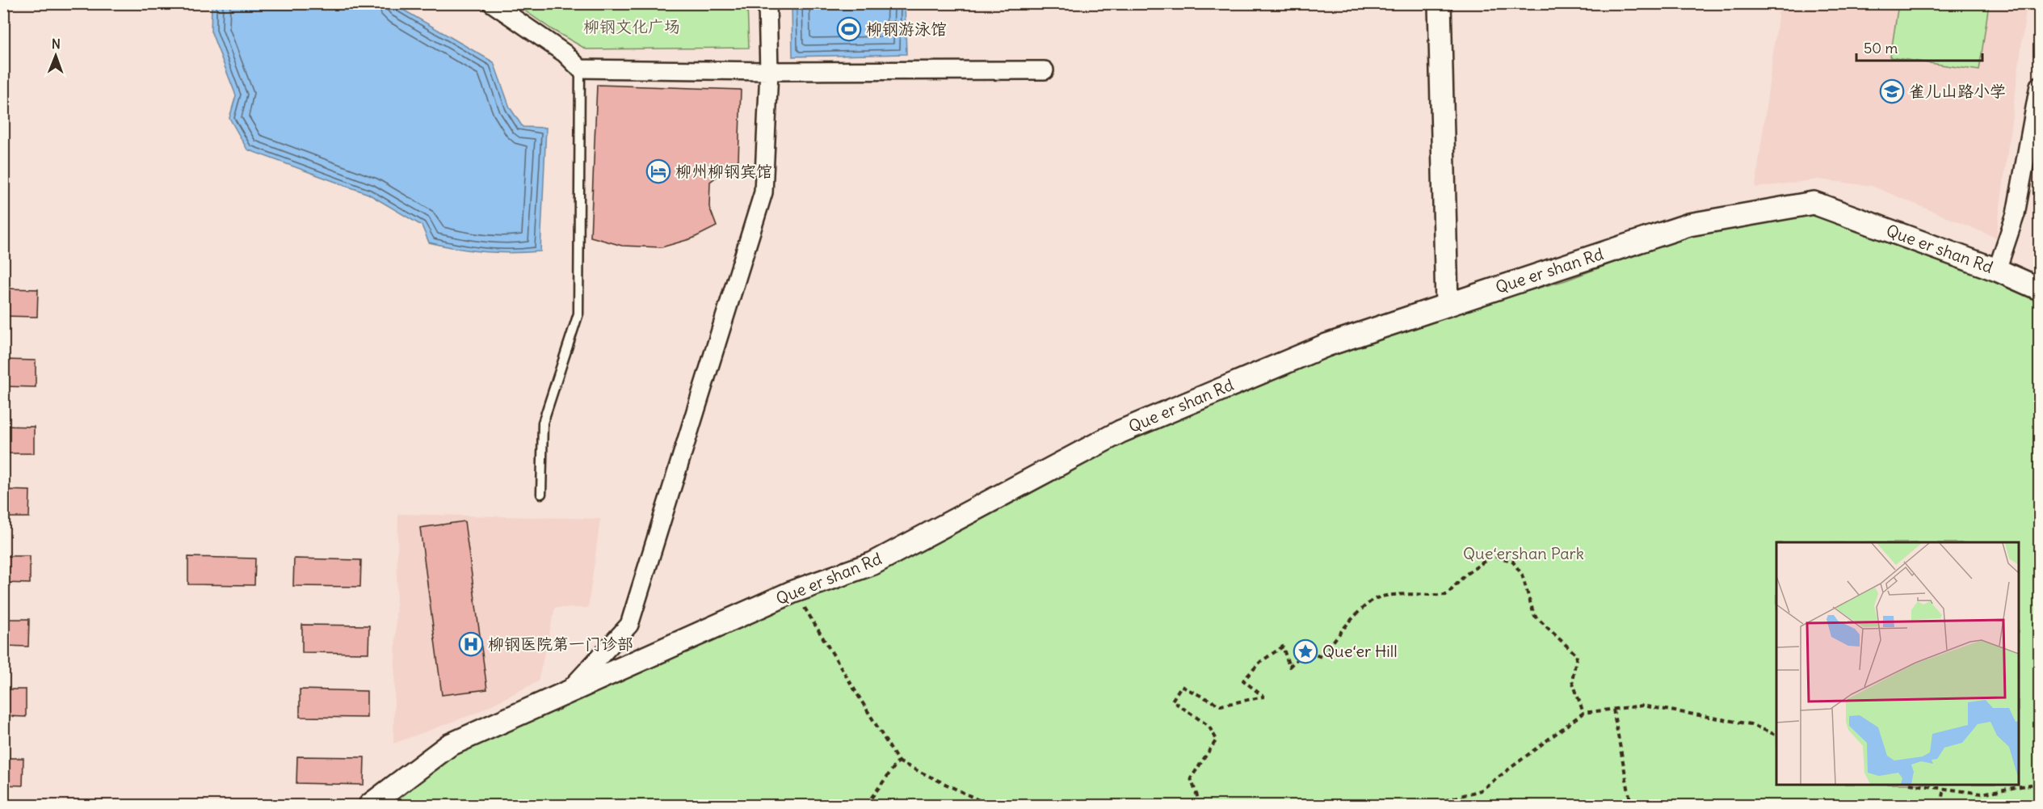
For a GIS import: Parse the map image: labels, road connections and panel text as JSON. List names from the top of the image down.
{
  "streets": {
    "street": ["Que er shan Rd"]
  },
  "parks": ["柳钢文化广场", "Que‘ershan Park"],
  "places": {
    "sports": ["柳钢游泳馆"],
    "school or university": ["雀儿山路小学"],
    "hotel": ["柳州柳钢宾馆"],
    "hospital": ["柳钢医院第一门诊部"],
    "place": ["Que‘er Hill"]
  },
  "scale_bar": "50 m",
  "north": "top"
}
